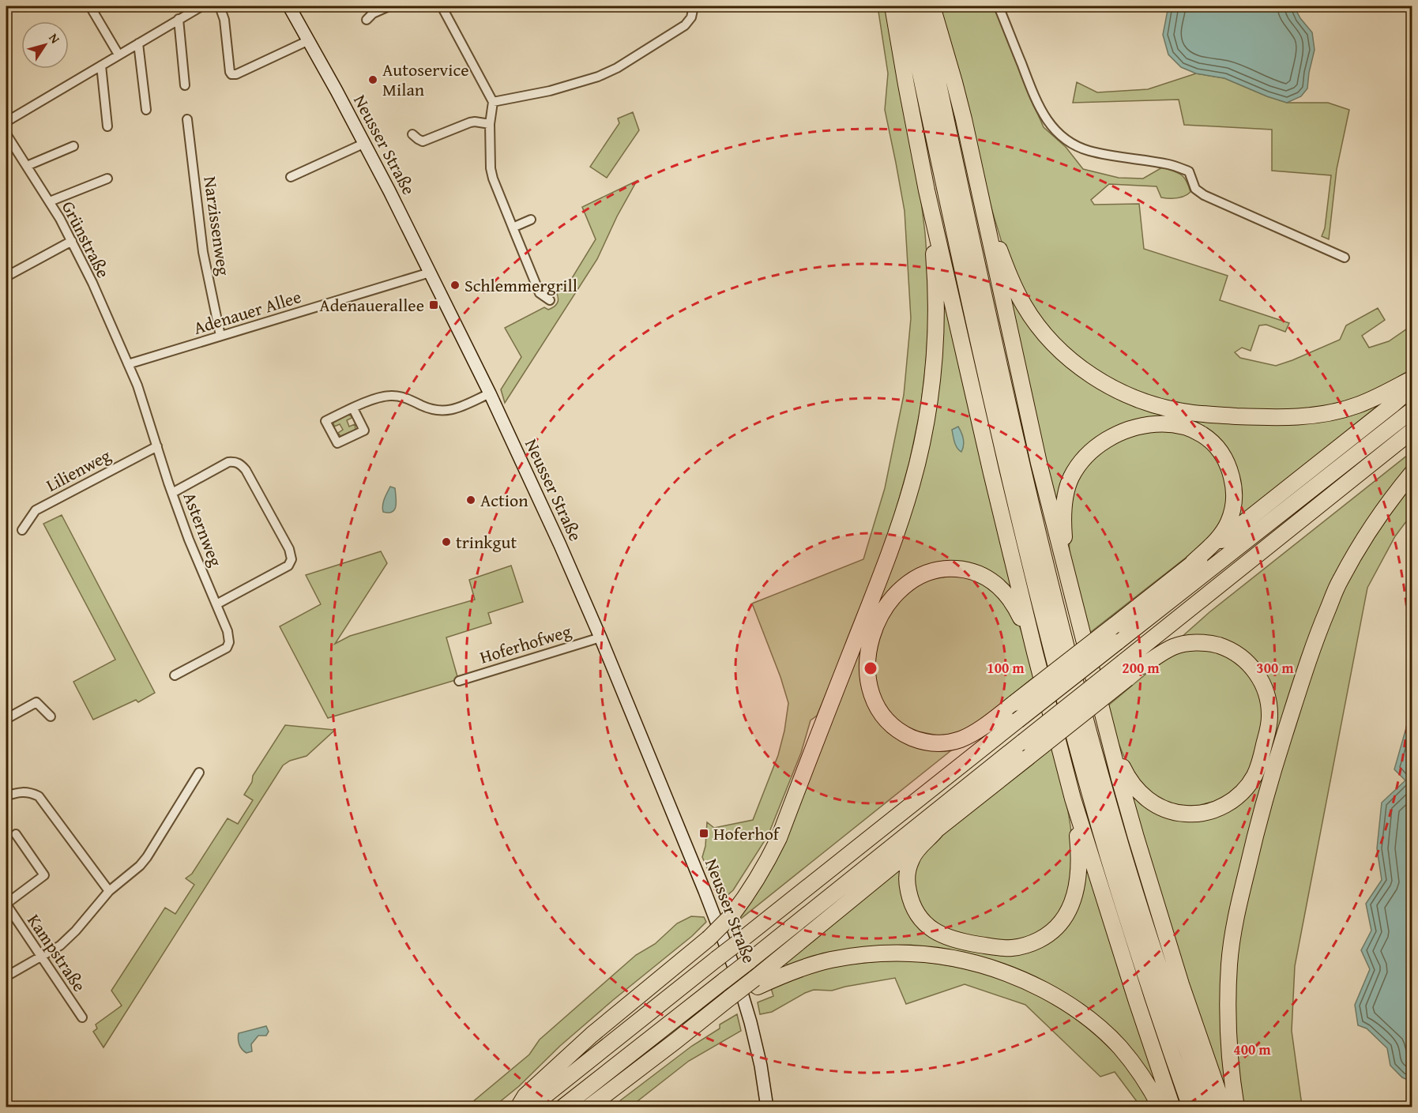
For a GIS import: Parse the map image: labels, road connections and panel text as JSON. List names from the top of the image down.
{
  "streets": {
    "main road": ["Neusser Straße"],
    "street": [
      "Narzissenweg",
      "Grünstraße",
      "Adenauer Allee",
      "Lilienweg",
      "Asternweg",
      "Hoferhofweg",
      "Kampstraße"
    ]
  },
  "crossings": [
    ["Neusser Straße", "Adenauer Allee"],
    ["Neusser Straße", "Hoferhofweg"],
    ["Narzissenweg", "Adenauer Allee"],
    ["Grünstraße", "Adenauer Allee"],
    ["Grünstraße", "Asternweg"],
    ["Adenauer Allee", "Asternweg"],
    ["Lilienweg", "Asternweg"]
  ],
  "places": {
    "other": [
      "Autoservice Milan",
      "Schlemmergrill",
      "Action",
      "trinkgut"
    ],
    "transit": ["Adenauerallee", "Hoferhof"]
  },
  "north": "top right",
  "rings": [
    "100 m",
    "200 m",
    "300 m",
    "400 m"
  ]
}
